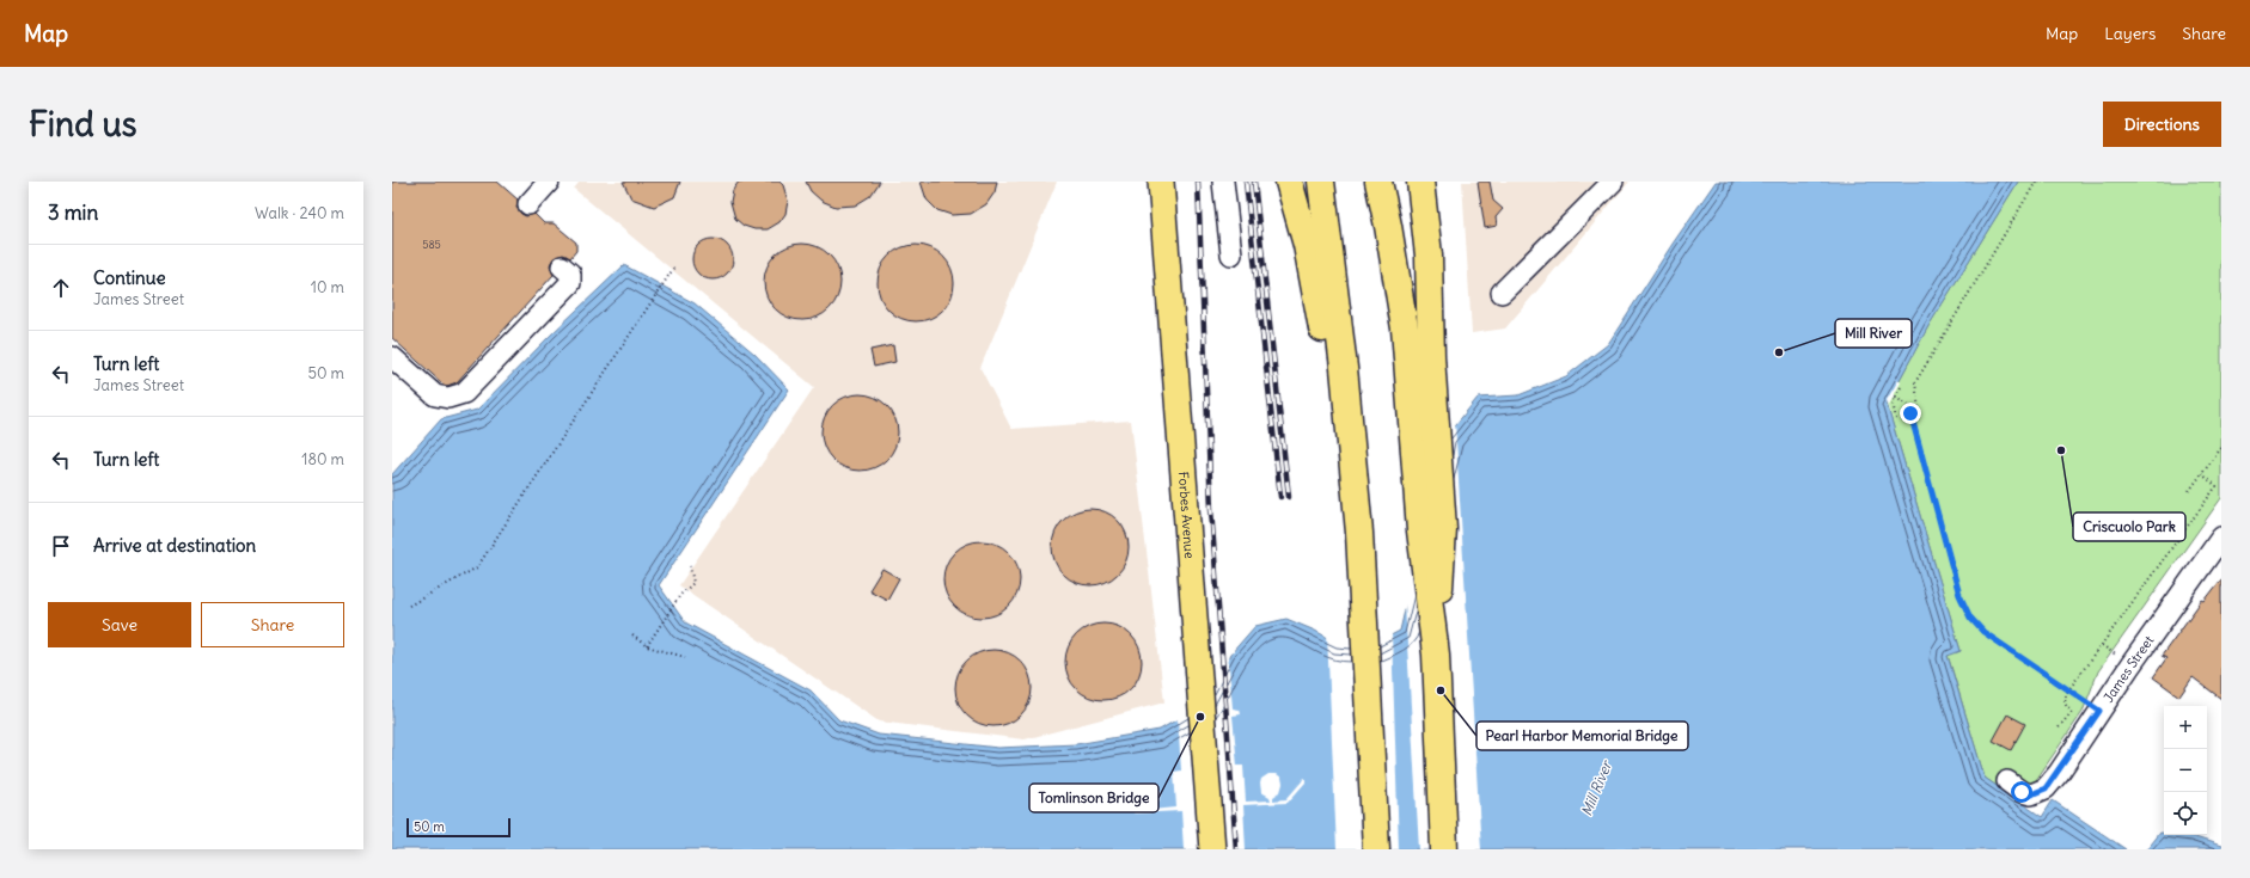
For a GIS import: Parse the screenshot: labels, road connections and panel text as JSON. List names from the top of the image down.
{
  "streets": {
    "main road": ["Forbes Avenue"],
    "street": ["James Street"]
  },
  "water": ["Mill River"],
  "places": [
    "Mill River",
    "Criscuolo Park",
    "Pearl Harbor Memorial Bridge",
    "Tomlinson Bridge"
  ],
  "house_numbers": ["585"],
  "scale_bar": "50 m",
  "page": {
    "header": "Map",
    "nav": ["Map", "Layers", "Share"],
    "buttons": [
      "Directions",
      ["Save", "Share"]
    ],
    "title": "Find us",
    "heading": ["3 min", "Walk · 240 m"],
    "list": [
      ["Continue", "James Street", "10 m"],
      ["Turn left", "James Street", "50 m"],
      ["Turn left", "180 m"],
      "Arrive at destination"
    ],
    "map_buttons": ["+", "−"],
    "scale": "50 m"
  }
}
